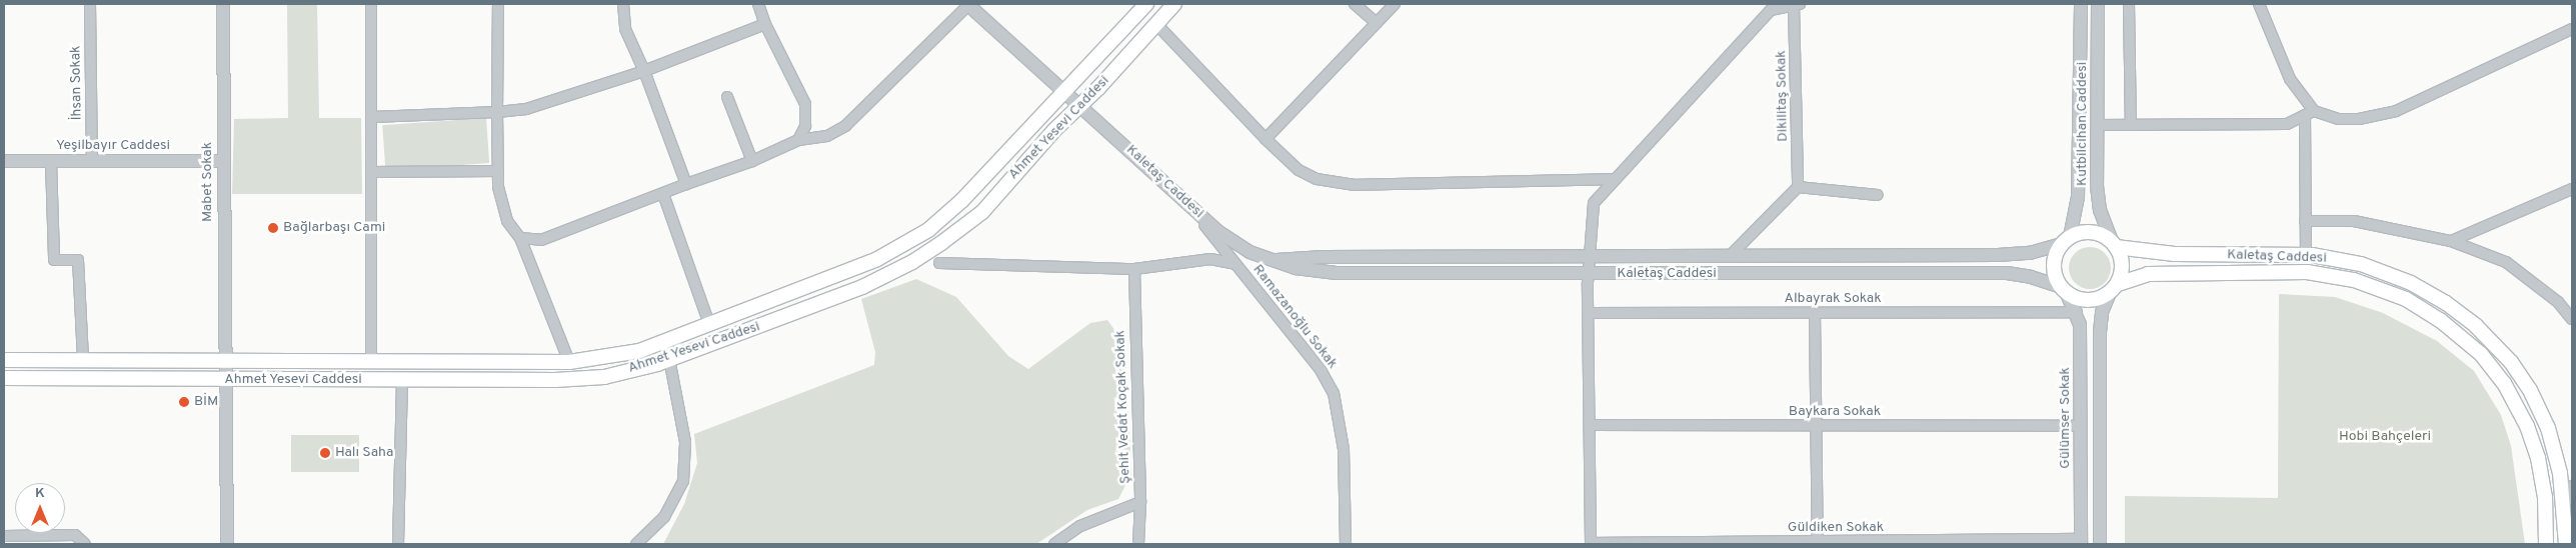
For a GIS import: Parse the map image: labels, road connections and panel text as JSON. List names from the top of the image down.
{
  "streets": {
    "main road": ["Ahmet Yesevi Caddesi", "Kaletaş Caddesi"],
    "street": [
      "İhsan Sokak",
      "Dikilitaş Sokak",
      "Kutbilcihan Caddesi",
      "Yeşilbayır Caddesi",
      "Mabet Sokak",
      "Albayrak Sokak",
      "Ramazanoğlu Sokak",
      "Şehit Vedat Koçak Sokak",
      "Baykara Sokak",
      "Gülümser Sokak",
      "Güldiken Sokak"
    ]
  },
  "crossings": [
    ["İhsan Sokak", "Yeşilbayır Caddesi"],
    ["Kutbilcihan Caddesi", "Kaletaş Caddesi"],
    ["Kutbilcihan Caddesi", "Gülümser Sokak"],
    ["Ahmet Yesevi Caddesi", "Mabet Sokak"],
    ["Ahmet Yesevi Caddesi", "Kaletaş Caddesi"],
    ["Yeşilbayır Caddesi", "Mabet Sokak"],
    ["Kaletaş Caddesi", "Ramazanoğlu Sokak"],
    ["Kaletaş Caddesi", "Gülümser Sokak"],
    ["Albayrak Sokak", "Gülümser Sokak"],
    ["Baykara Sokak", "Gülümser Sokak"],
    ["Gülümser Sokak", "Güldiken Sokak"]
  ],
  "parks": ["Hobi Bahçeleri"],
  "places": ["Bağlarbaşı Cami", "BİM", "Halı Saha"],
  "north": "top"
}
